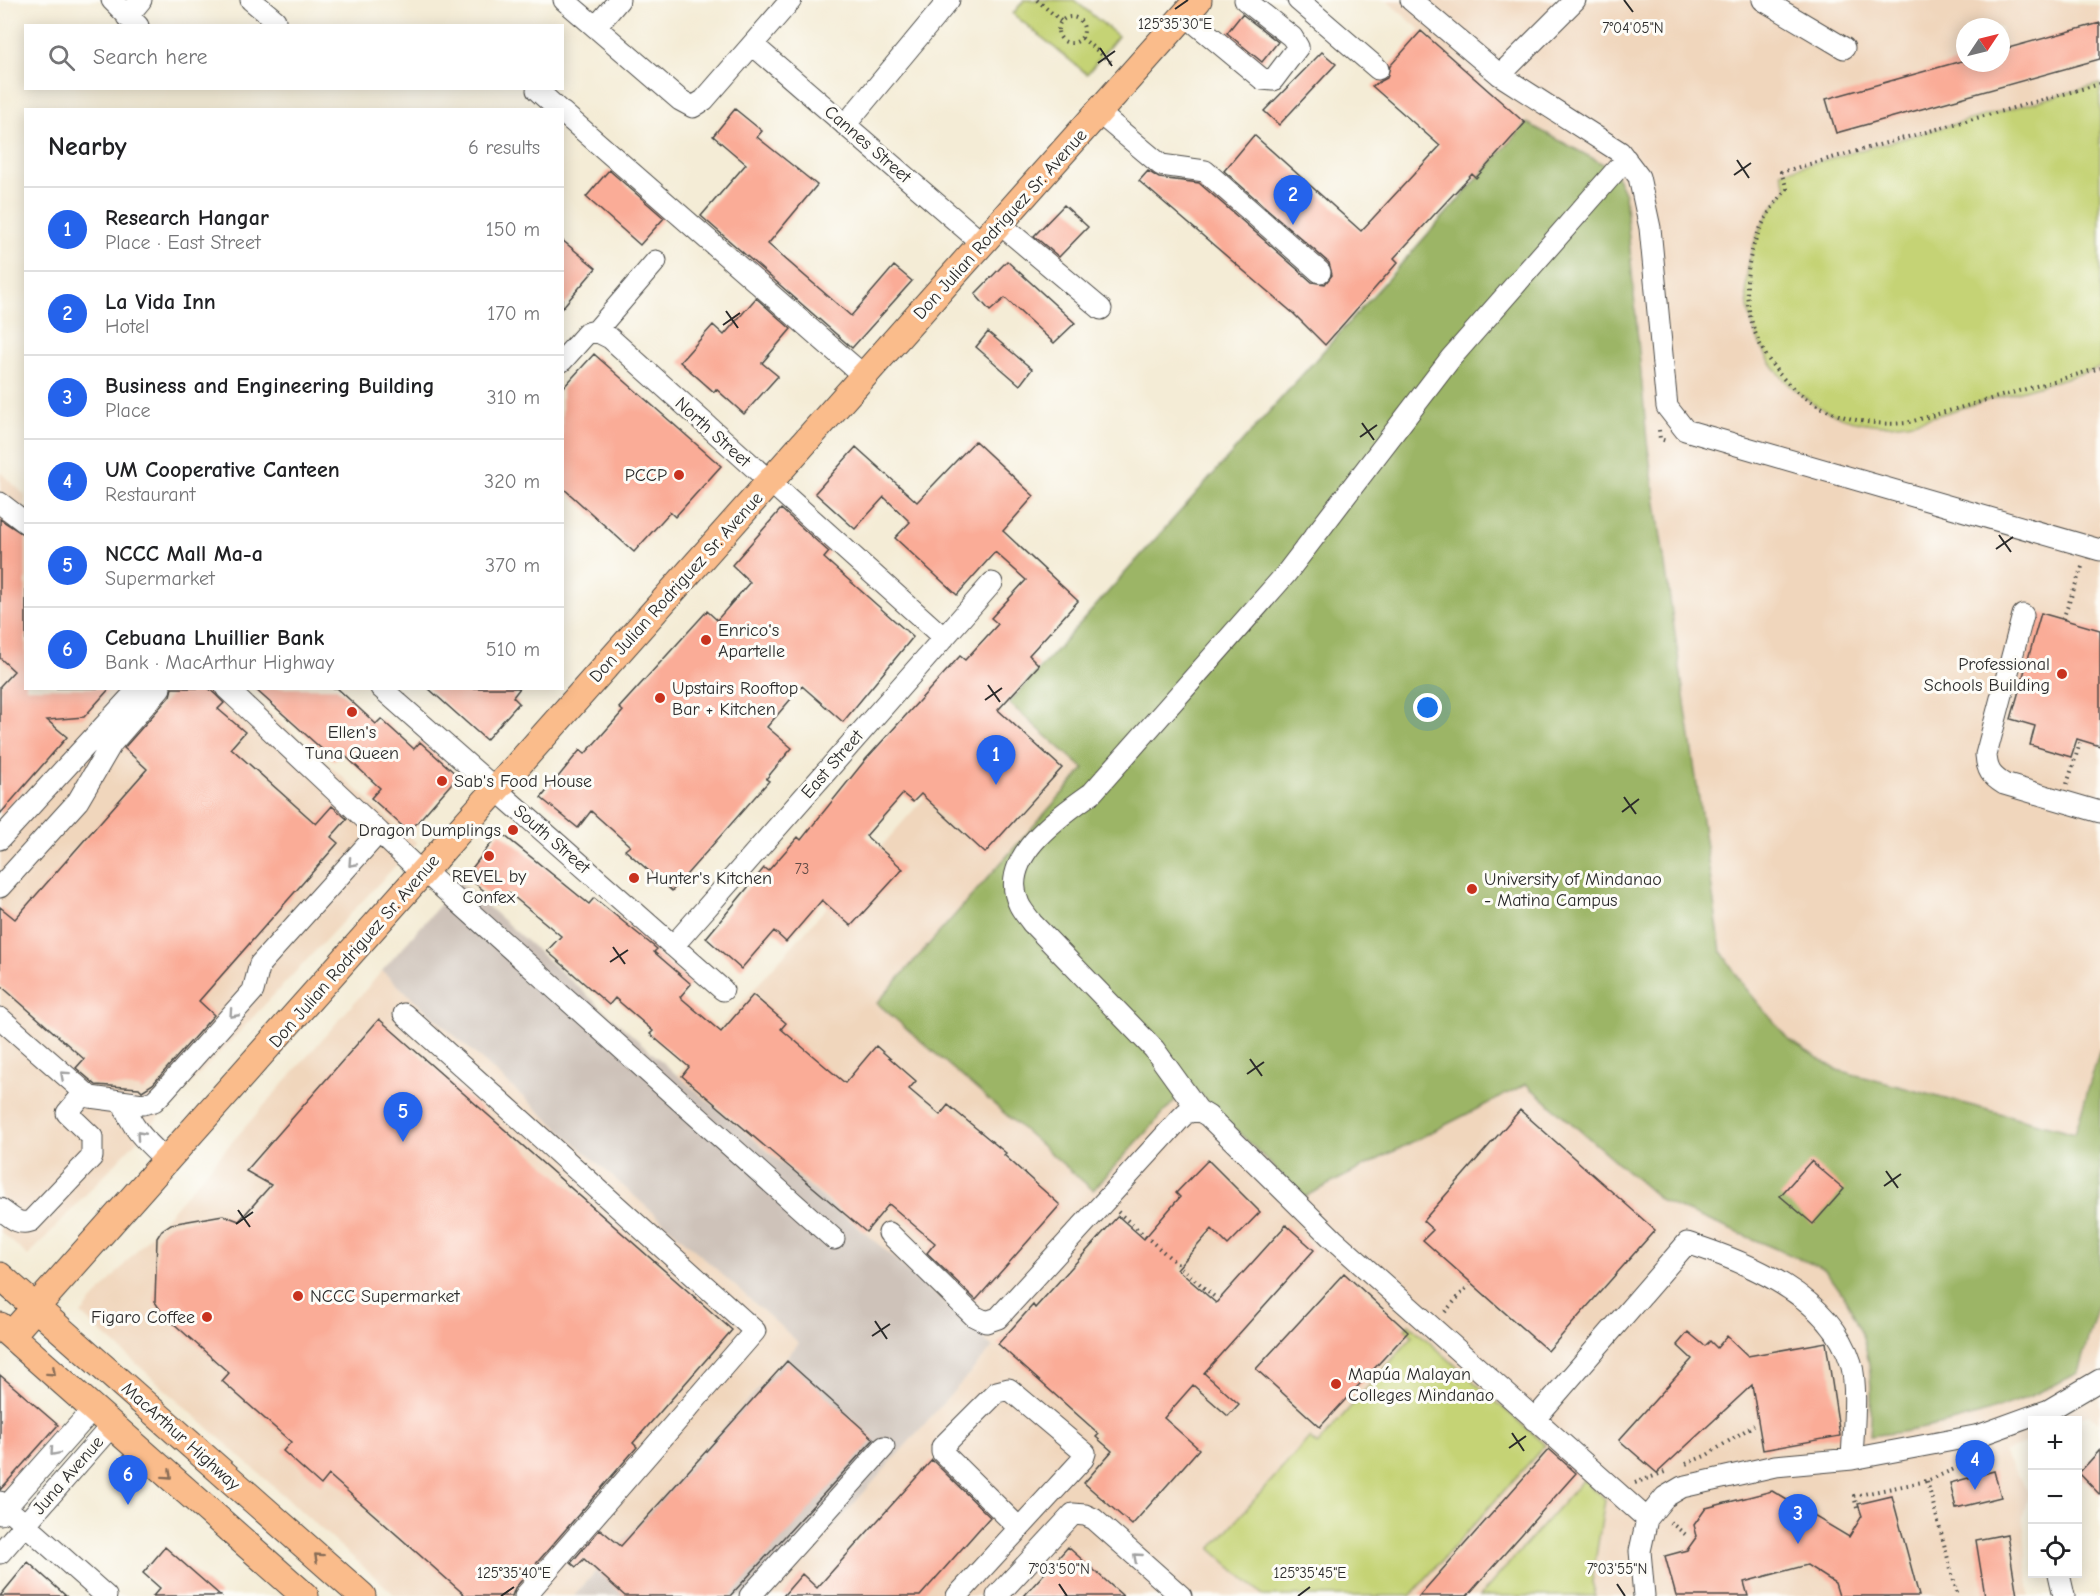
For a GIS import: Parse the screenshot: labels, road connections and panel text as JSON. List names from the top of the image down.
{
  "streets": {
    "main road": ["Don Julian Rodriguez Sr. Avenue", "MacArthur Highway"],
    "street": [
      "Cannes Street",
      "North Street",
      "East Street",
      "South Street",
      "Juna Avenue"
    ]
  },
  "crossings": [
    ["Cannes Street", "Don Julian Rodriguez Sr. Avenue"],
    ["Don Julian Rodriguez Sr. Avenue", "North Street"],
    ["Don Julian Rodriguez Sr. Avenue", "South Street"],
    ["Don Julian Rodriguez Sr. Avenue", "MacArthur Highway"],
    ["North Street", "East Street"],
    ["East Street", "South Street"],
    ["MacArthur Highway", "Juna Avenue"]
  ],
  "places": [
    "PCCP",
    "Enrico's Apartelle",
    "Professional Schools Building",
    "Upstairs Rooftop Bar + Kitchen",
    "Ellen's Tuna Queen",
    "Sab's Food House",
    "Dragon Dumplings",
    "REVEL by Confex",
    "Hunter's Kitchen",
    "University of Mindanao - Matina Campus",
    "NCCC Supermarket",
    "Figaro Coffee",
    "Mapúa Malayan Colleges Mindanao"
  ],
  "house_numbers": ["73"],
  "north": "top right",
  "page": {
    "search": "Search here",
    "heading": ["Nearby", "6 results"],
    "pins": [
      "2",
      "1",
      "5",
      "4",
      "6",
      "3"
    ],
    "list": [
      {
        "mark": "1",
        "name": "Research Hangar",
        "note": "Place · East Street",
        "value": "150 m"
      },
      {
        "mark": "2",
        "name": "La Vida Inn",
        "note": "Hotel",
        "value": "170 m"
      },
      {
        "mark": "3",
        "name": "Business and Engineering Building",
        "note": "Place",
        "value": "310 m"
      },
      {
        "mark": "4",
        "name": "UM Cooperative Canteen",
        "note": "Restaurant",
        "value": "320 m"
      },
      {
        "mark": "5",
        "name": "NCCC Mall Ma-a",
        "note": "Supermarket",
        "value": "370 m"
      },
      {
        "mark": "6",
        "name": "Cebuana Lhuillier Bank",
        "note": "Bank · MacArthur Highway",
        "value": "510 m"
      }
    ],
    "map_buttons": ["+", "−"]
  },
  "coordinates": [
    "125°35'30\"E",
    "7°04'05\"N",
    "7°03'50\"N",
    "7°03'55\"N",
    "125°35'40\"E",
    "125°35'45\"E"
  ]
}
